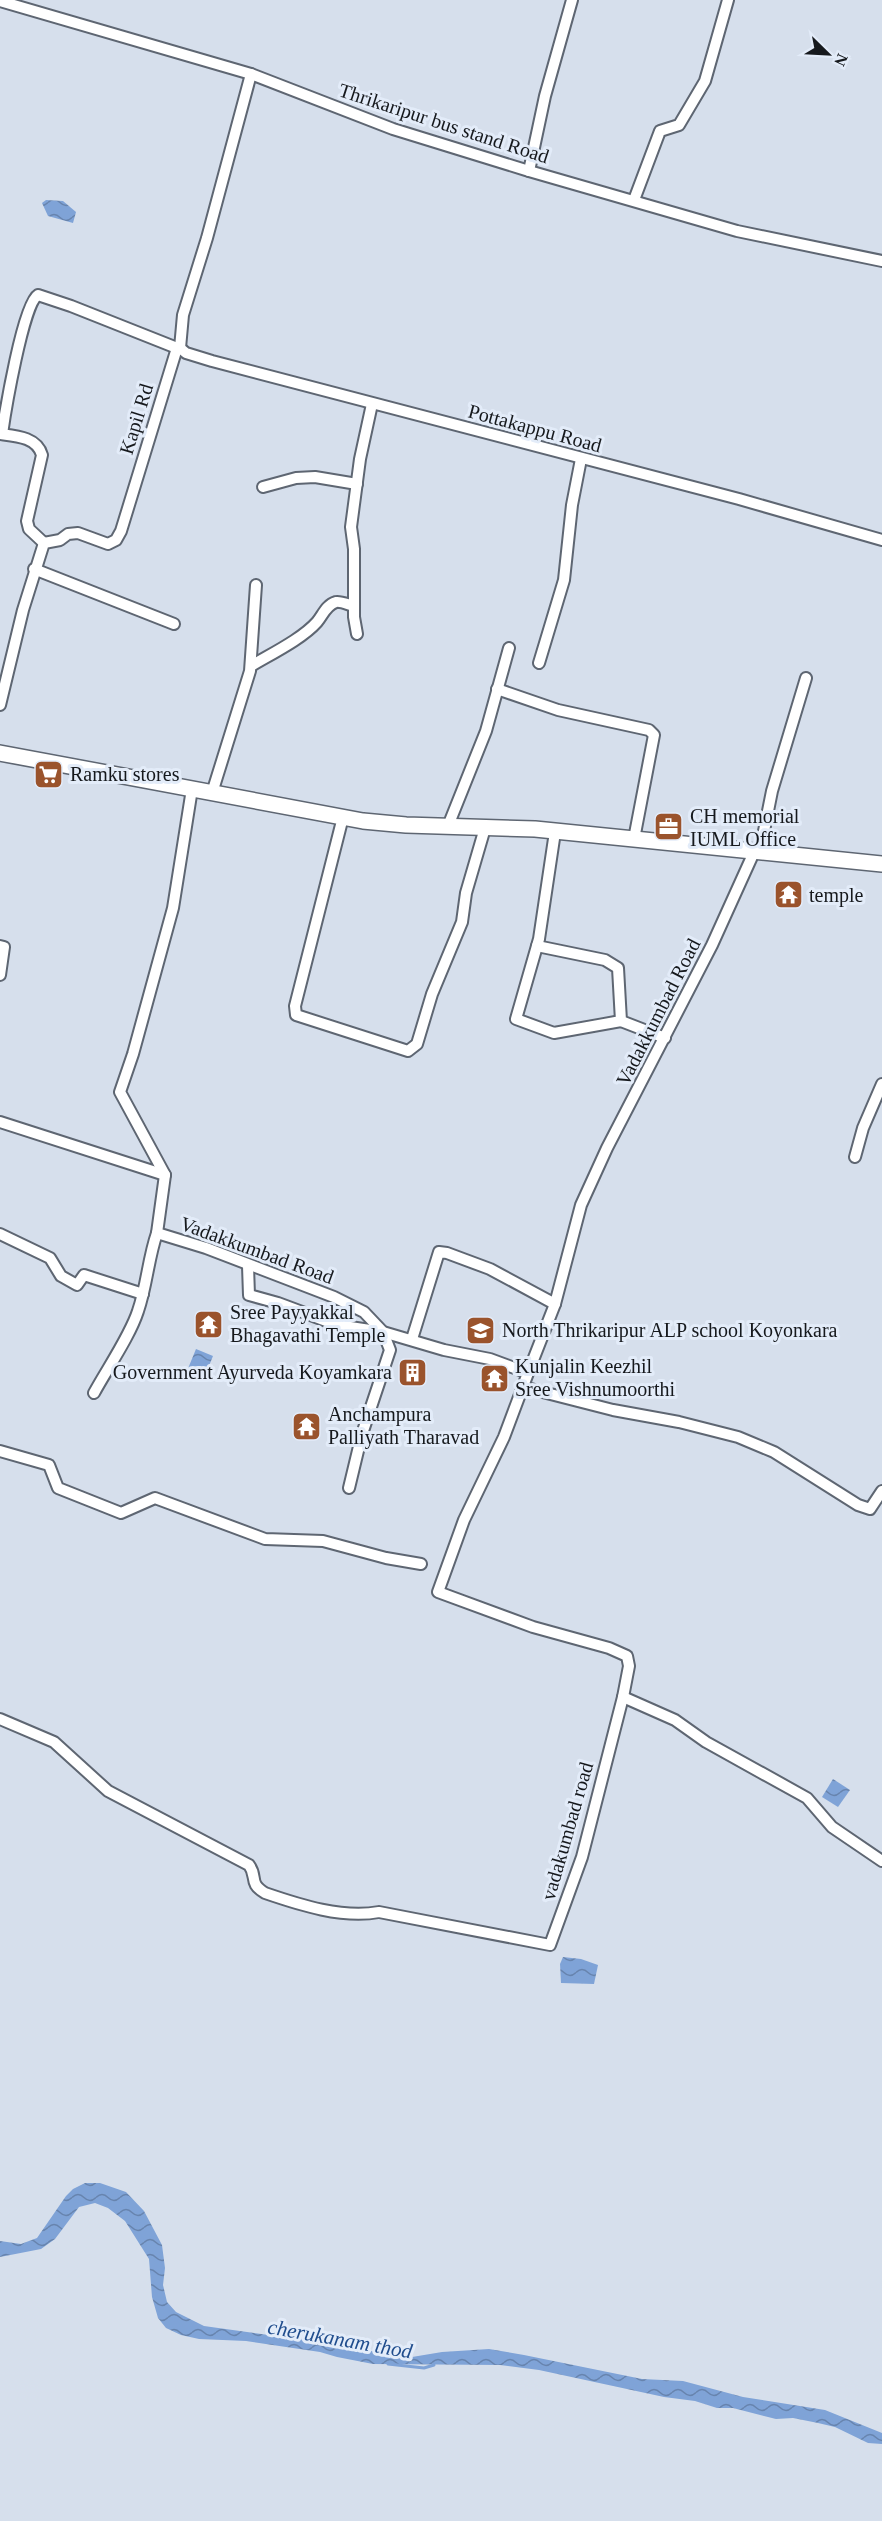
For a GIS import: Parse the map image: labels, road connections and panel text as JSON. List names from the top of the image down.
{
  "streets": {
    "street": [
      "Thrikaripur bus stand Road",
      "Kapil Rd",
      "Pottakappu Road",
      "Vadakkumbad Road",
      "vadakumbad road"
    ]
  },
  "crossings": [
    ["Thrikaripur bus stand Road", "Kapil Rd"],
    ["Kapil Rd", "Pottakappu Road"],
    ["Vadakkumbad Road", "vadakumbad road"]
  ],
  "water": ["cherukanam thod"],
  "places": {
    "supermarket": ["Ramku stores"],
    "office": ["CH memorial IUML Office"],
    "temple": [
      "temple",
      "Sree Payyakkal Bhagavathi Temple",
      "Kunjalin Keezhil Sree Vishnumoorthi",
      "Anchampura Palliyath Tharavad"
    ],
    "school or university": ["North Thrikaripur ALP school Koyonkara"],
    "building": ["Government Ayurveda Koyamkara"]
  },
  "north": "bottom right"
}
